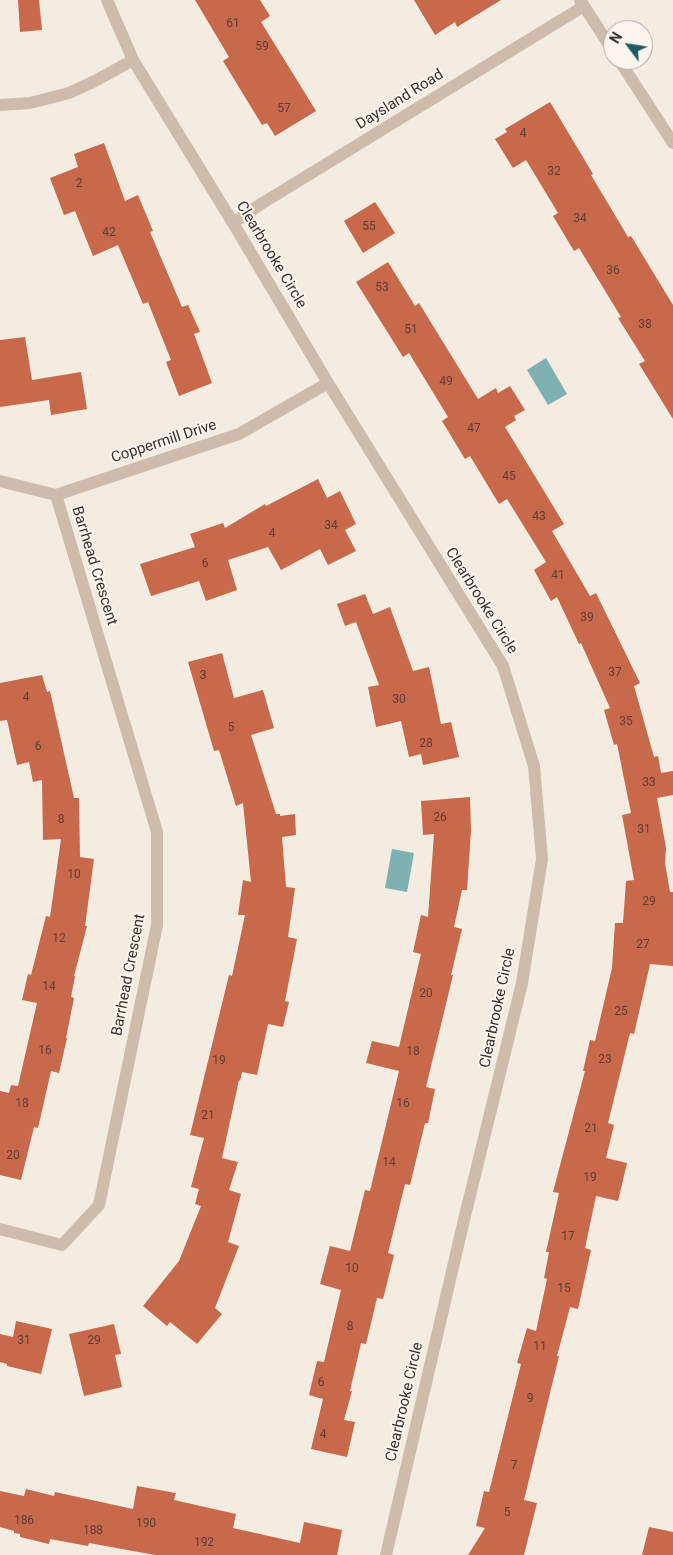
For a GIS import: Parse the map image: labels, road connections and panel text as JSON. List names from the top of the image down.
{
  "streets": {
    "street": [
      "Daysland Road",
      "Clearbrooke Circle",
      "Coppermill Drive",
      "Barrhead Crescent"
    ]
  },
  "crossings": [
    ["Daysland Road", "Clearbrooke Circle"],
    ["Clearbrooke Circle", "Coppermill Drive"],
    ["Coppermill Drive", "Barrhead Crescent"]
  ],
  "house_numbers": [
    "61",
    "59",
    "57",
    "4",
    "32",
    "2",
    "34",
    "55",
    "42",
    "36",
    "53",
    "38",
    "51",
    "49",
    "47",
    "45",
    "43",
    "34",
    "4",
    "6",
    "41",
    "39",
    "37",
    "3",
    "4",
    "30",
    "35",
    "5",
    "28",
    "6",
    "33",
    "26",
    "8",
    "31",
    "10",
    "29",
    "12",
    "27",
    "14",
    "20",
    "25",
    "16",
    "18",
    "23",
    "19",
    "18",
    "16",
    "21",
    "21",
    "20",
    "14",
    "19",
    "17",
    "10",
    "15",
    "8",
    "31",
    "29",
    "11",
    "6",
    "9",
    "4",
    "7",
    "5",
    "186",
    "190",
    "188",
    "192"
  ],
  "north": "top left"
}
